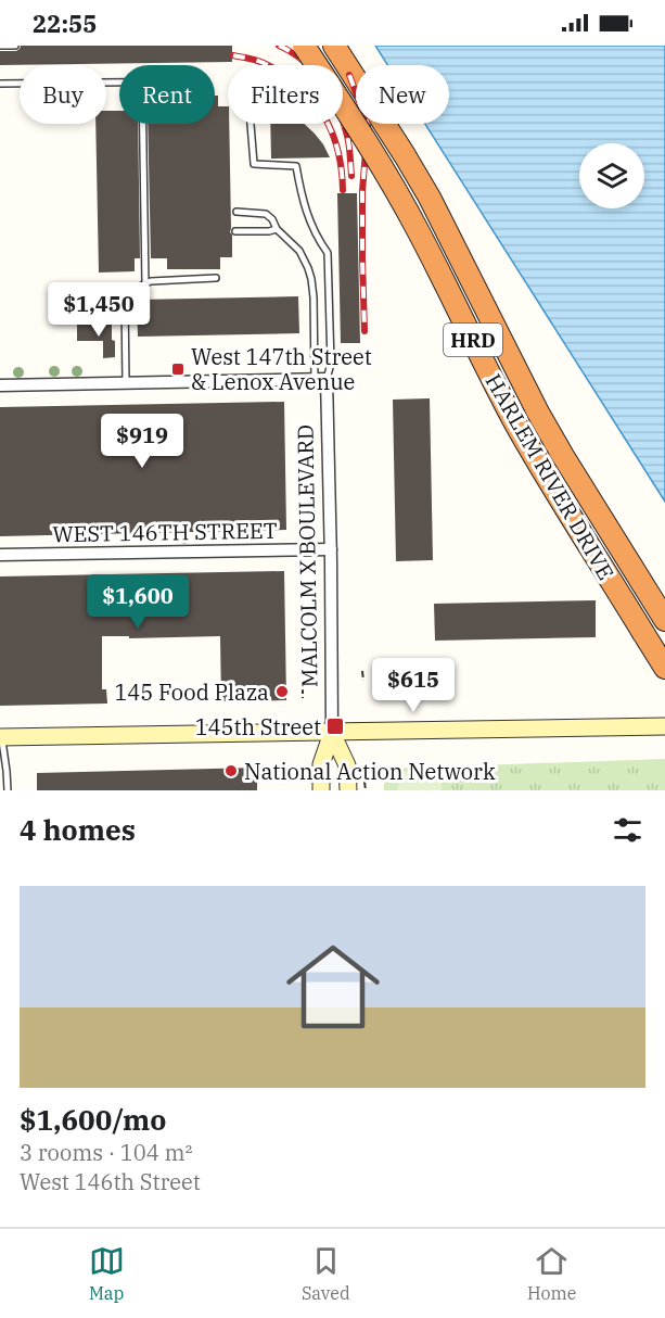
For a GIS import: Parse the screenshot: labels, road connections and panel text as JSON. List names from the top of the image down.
{
  "streets": {
    "highway": ["HRD", "HARLEM RIVER DRIVE"],
    "main road": ["MALCOLM X BOULEVARD"],
    "street": ["WEST 146TH STREET"]
  },
  "crossings": [
    ["WEST 146TH STREET", "MALCOLM X BOULEVARD"]
  ],
  "places": {
    "transit": ["West 147th Street & Lenox Avenue", "145th Street"],
    "other": ["145 Food Plaza", "National Action Network"]
  },
  "page": {
    "status": "22:55",
    "chip": [
      "Buy",
      "Rent",
      "Filters",
      "New"
    ],
    "price": [
      "$1,450",
      "$919",
      "$1,600",
      "$615"
    ],
    "heading": "4 homes",
    "list": [
      {
        "name": "$1,600/mo",
        "note": "3 rooms · 104 m² · West 146th Street"
      }
    ],
    "tabs": ["Map", "Saved", "Home"]
  }
}
